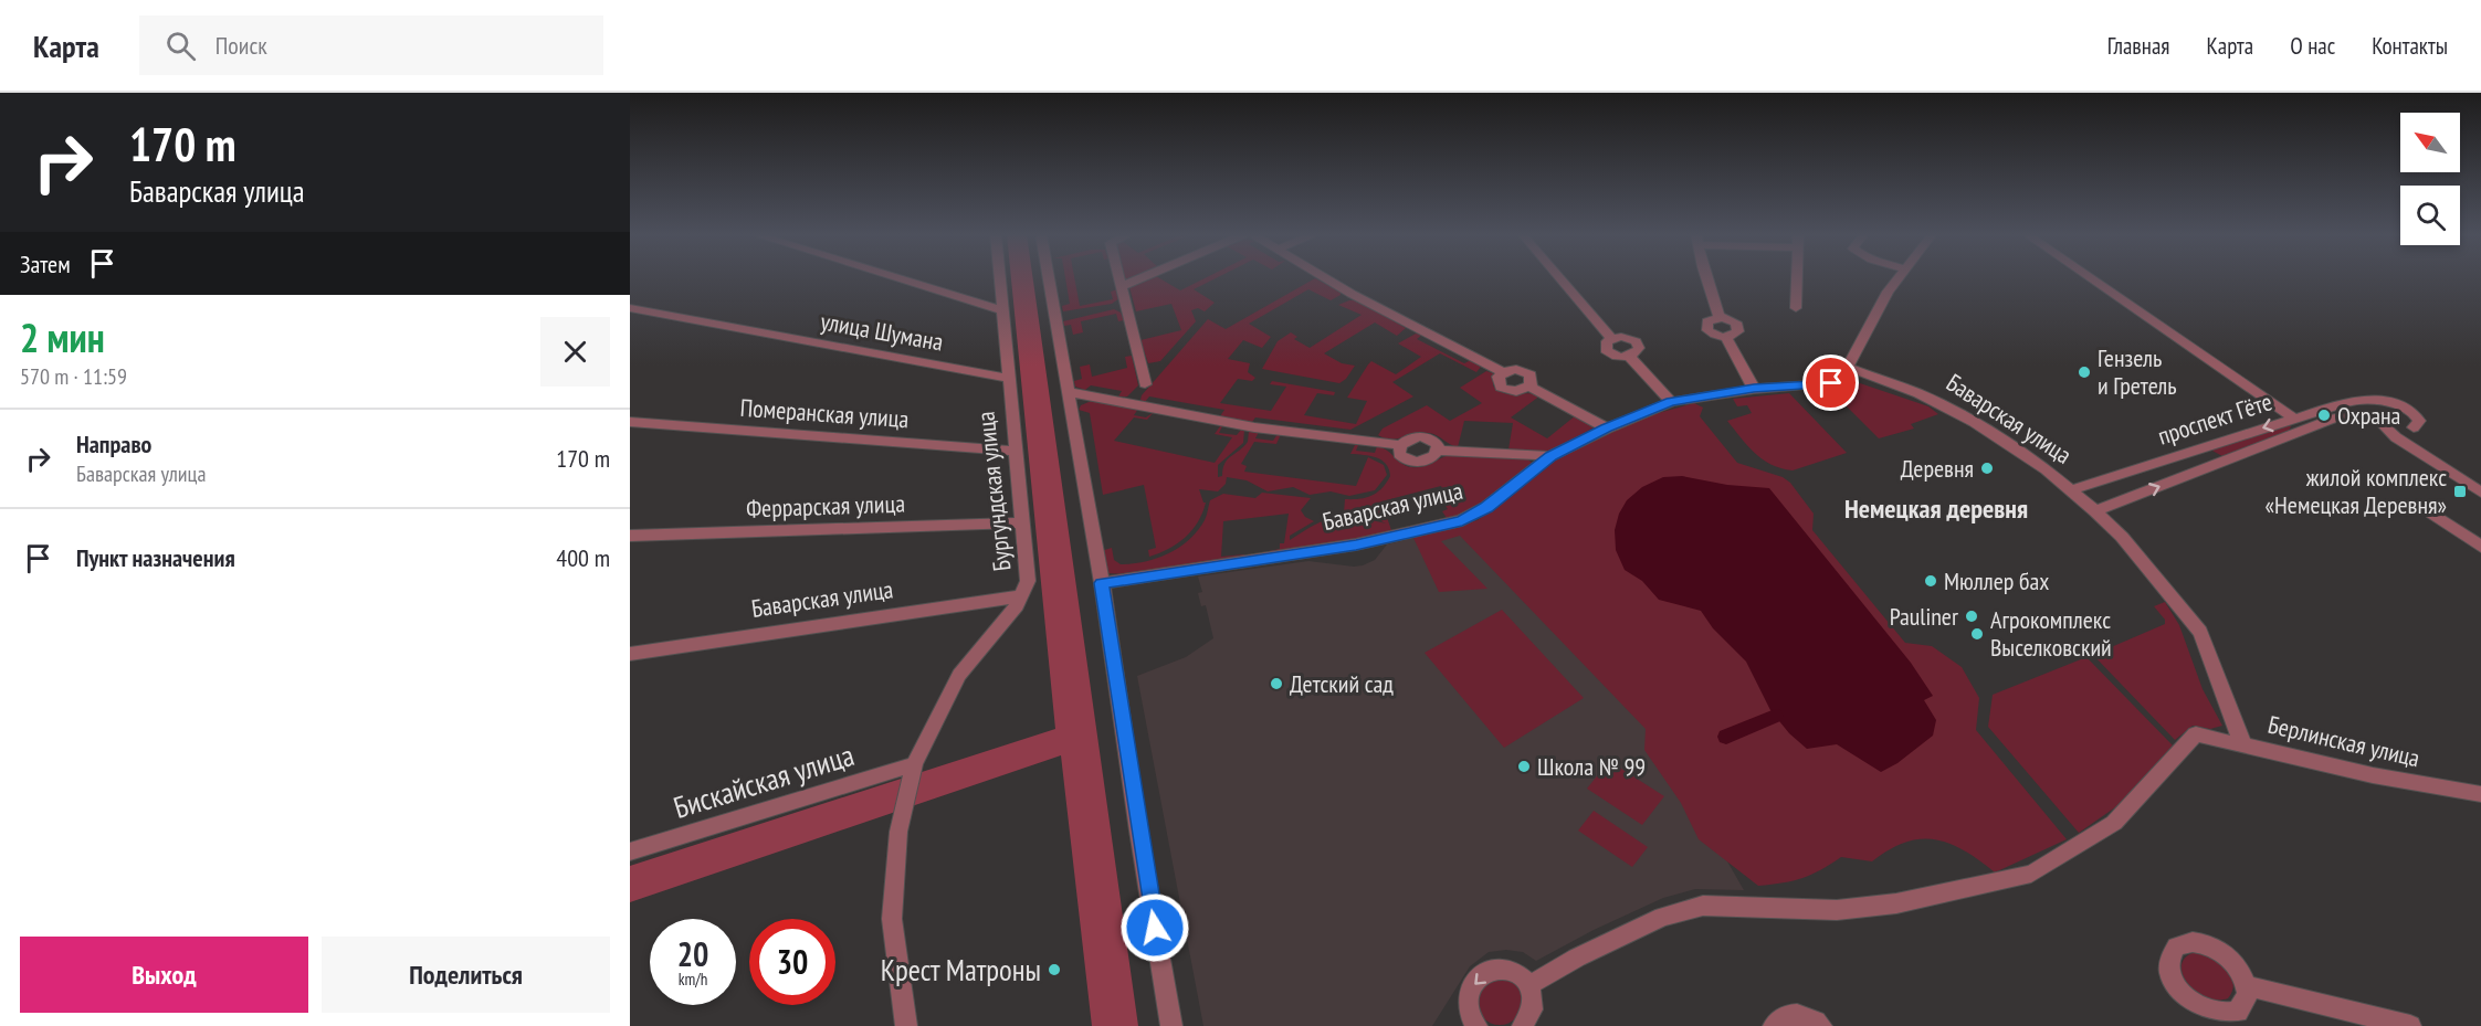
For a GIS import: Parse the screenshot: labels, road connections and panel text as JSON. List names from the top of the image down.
{
  "streets": {
    "street": [
      "улица Шумана",
      "Померанская улица",
      "Баварская улица",
      "проспект Гёте",
      "Бургундская улица",
      "Феррарская улица",
      "Берлинская улица",
      "Бискайская улица"
    ]
  },
  "crossings": [
    ["улица Шумана", "Бургундская улица"],
    ["Померанская улица", "Бургундская улица"],
    ["Баварская улица", "проспект Гёте"],
    ["Баварская улица", "Бургундская улица"],
    ["Баварская улица", "Берлинская улица"],
    ["Бургундская улица", "Феррарская улица"],
    ["Бургундская улица", "Бискайская улица"]
  ],
  "districts": ["Немецкая деревня"],
  "places": {
    "other": [
      "Гензель и Гретель",
      "Охрана",
      "Деревня",
      "Мюллер бах",
      "Pauliner",
      "Агрокомплекс Выселковский",
      "Детский сад",
      "Школа № 99",
      "Крест Матроны"
    ],
    "transit": ["жилой комплекс «Немецкая Деревня»"]
  },
  "north": "top left",
  "page": {
    "header": "Карта",
    "search": "Поиск",
    "nav": [
      "Главная",
      "Карта",
      "О нас",
      "Контакты"
    ],
    "turn": ["170 m", "Баварская улица"],
    "then": "Затем",
    "heading": ["2 мин", "570 m · 11:59"],
    "list": [
      {
        "name": "Направо",
        "note": "Баварская улица",
        "value": "170 m"
      },
      {
        "name": "Пункт назначения",
        "value": "400 m"
      }
    ],
    "speed": "20 km/h",
    "limit": "30",
    "buttons": ["Выход", "Поделиться"]
  }
}
